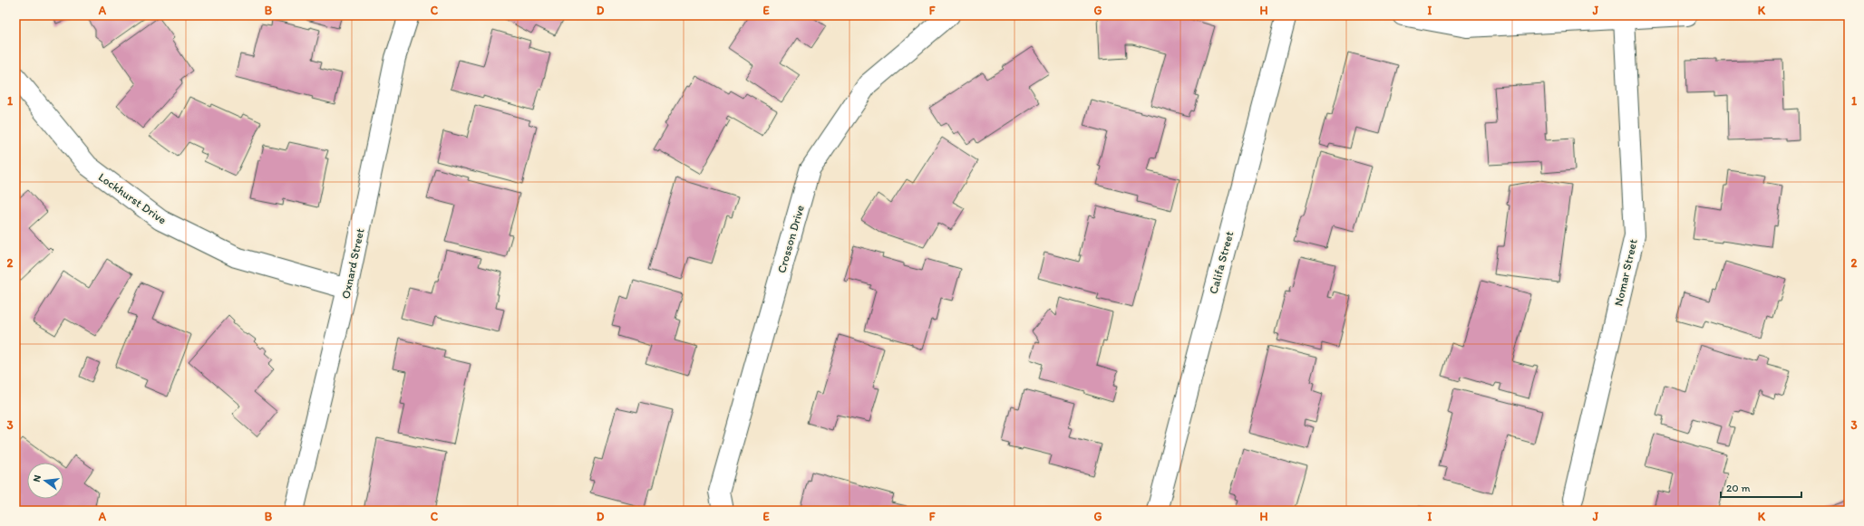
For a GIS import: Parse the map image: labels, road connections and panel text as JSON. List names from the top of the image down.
{
  "streets": {
    "street": [
      "Lockhurst Drive",
      "Crosson Drive",
      "Califa Street",
      "Oxnard Street",
      "Nomar Street"
    ]
  },
  "crossings": [
    ["Lockhurst Drive", "Oxnard Street"]
  ],
  "scale_bar": "20 m",
  "north": "left",
  "grid": {
    "columns": [
      "A",
      "B",
      "C",
      "D",
      "E",
      "F",
      "G",
      "H",
      "I",
      "J",
      "K"
    ],
    "rows": ["1", "2", "3"]
  }
}
